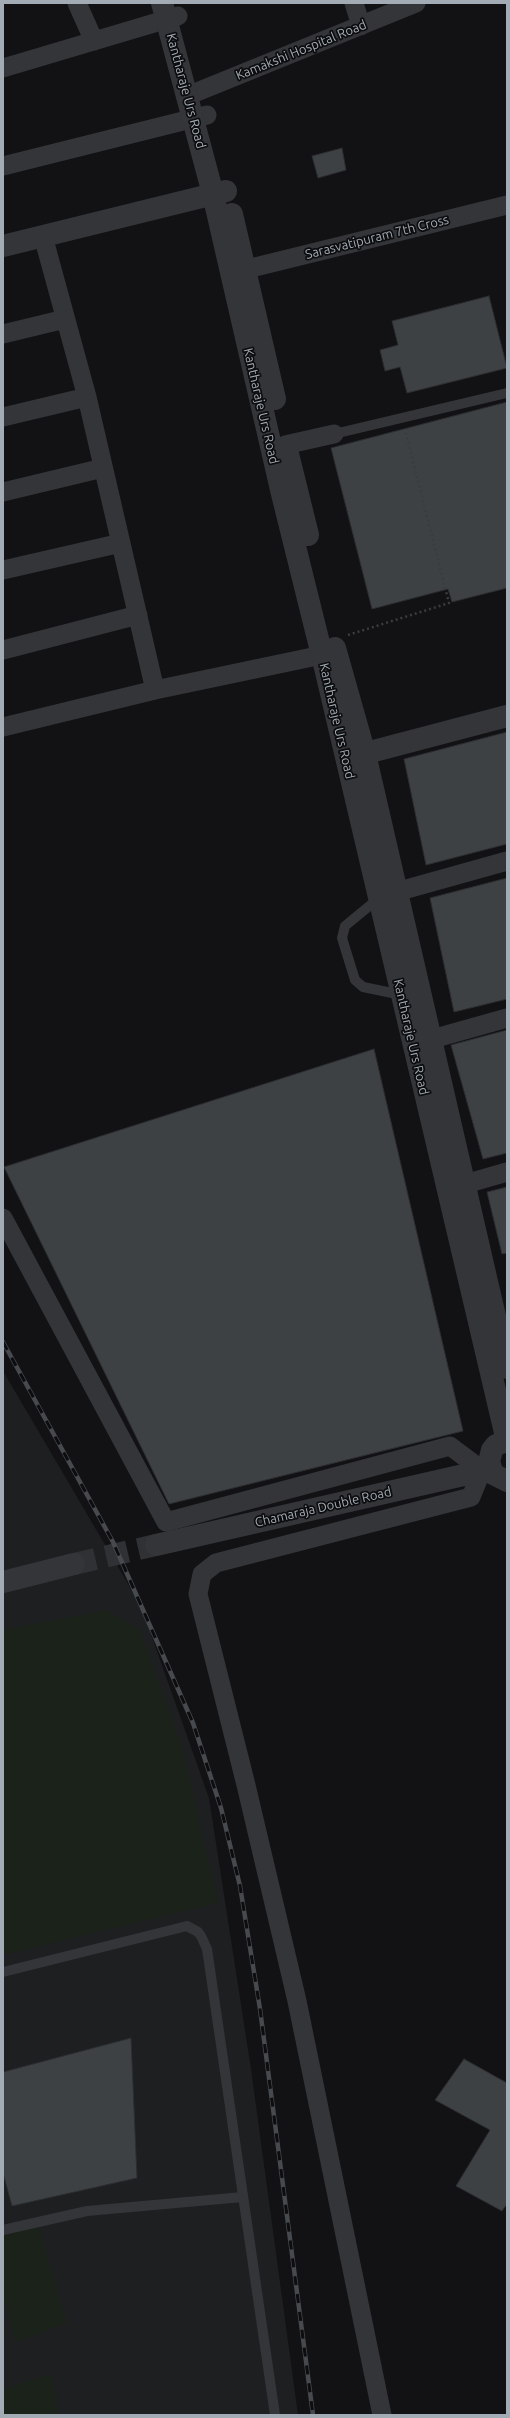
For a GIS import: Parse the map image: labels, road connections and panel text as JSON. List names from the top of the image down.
{
  "streets": {
    "street": [
      "Kamakshi Hospital Road",
      "Kantharaje Urs Road",
      "Sarasvatipuram 7th Cross",
      "Chamaraja Double Road"
    ]
  },
  "crossings": [
    ["Kamakshi Hospital Road", "Kantharaje Urs Road"],
    ["Kantharaje Urs Road", "Sarasvatipuram 7th Cross"]
  ]
}
